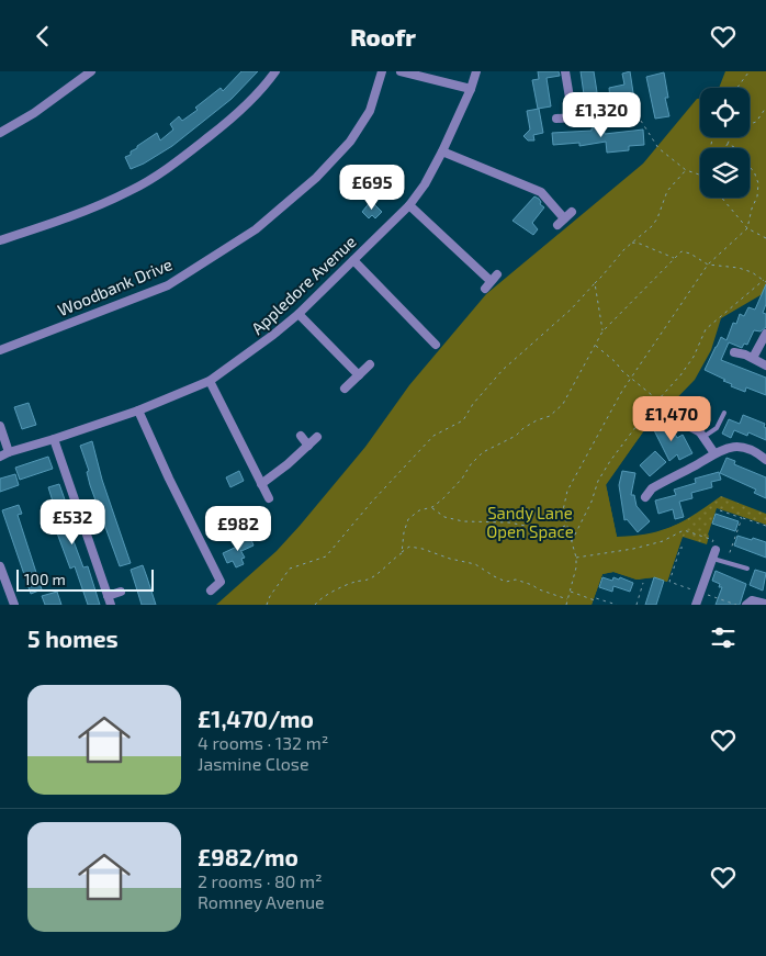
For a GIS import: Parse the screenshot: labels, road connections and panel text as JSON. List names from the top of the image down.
{
  "streets": {
    "street": ["Appledore Avenue", "Woodbank Drive"]
  },
  "parks": ["Sandy Lane Open Space"],
  "scale_bar": "100 m",
  "page": {
    "header": "Roofr",
    "price": [
      "£1,320",
      "£695",
      "£1,470",
      "£532",
      "£982"
    ],
    "scale": "100 m",
    "heading": "5 homes",
    "list": [
      {
        "name": "£1,470/mo",
        "note": "4 rooms · 132 m² · Jasmine Close"
      },
      {
        "name": "£982/mo",
        "note": "2 rooms · 80 m² · Romney Avenue"
      }
    ]
  }
}
